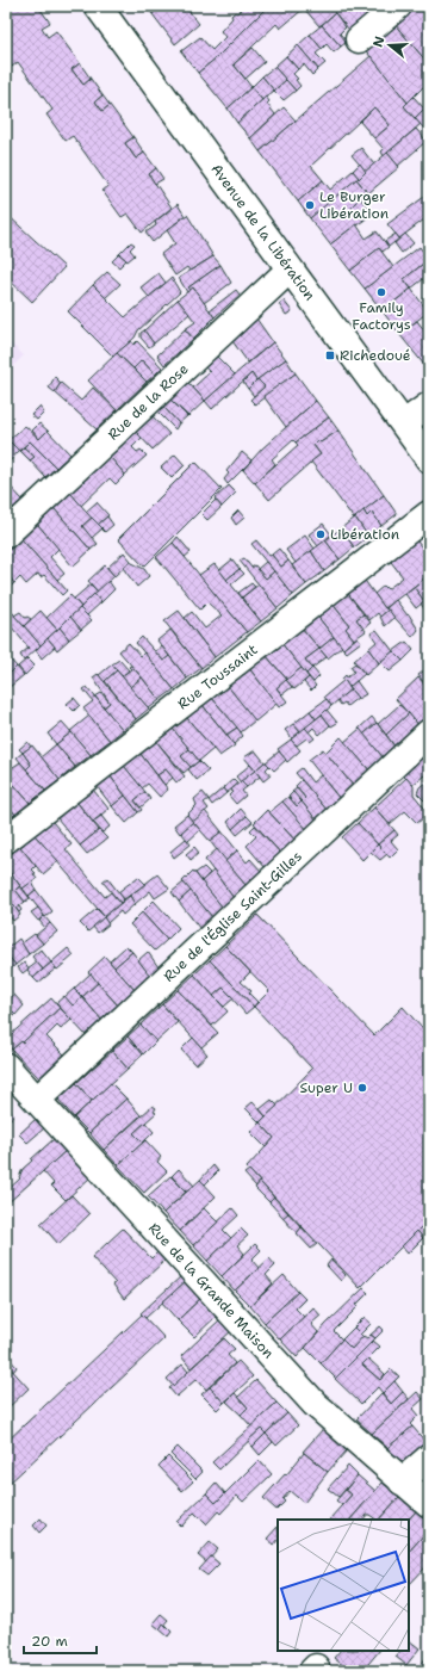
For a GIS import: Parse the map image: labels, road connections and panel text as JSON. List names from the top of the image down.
{
  "streets": {
    "street": [
      "Avenue de la Libération",
      "Rue de la Rose",
      "Rue Toussaint",
      "Rue de l'Église Saint-Gilles",
      "Rue de la Grande Maison"
    ]
  },
  "crossings": [
    ["Avenue de la Libération", "Rue de la Rose"],
    ["Rue de l'Église Saint-Gilles", "Rue de la Grande Maison"]
  ],
  "places": {
    "other": [
      "Le Burger Libération",
      "Family Factorys",
      "Libération",
      "Super U"
    ],
    "transit": ["Richedoué"]
  },
  "scale_bar": "20 m",
  "north": "left"
}
